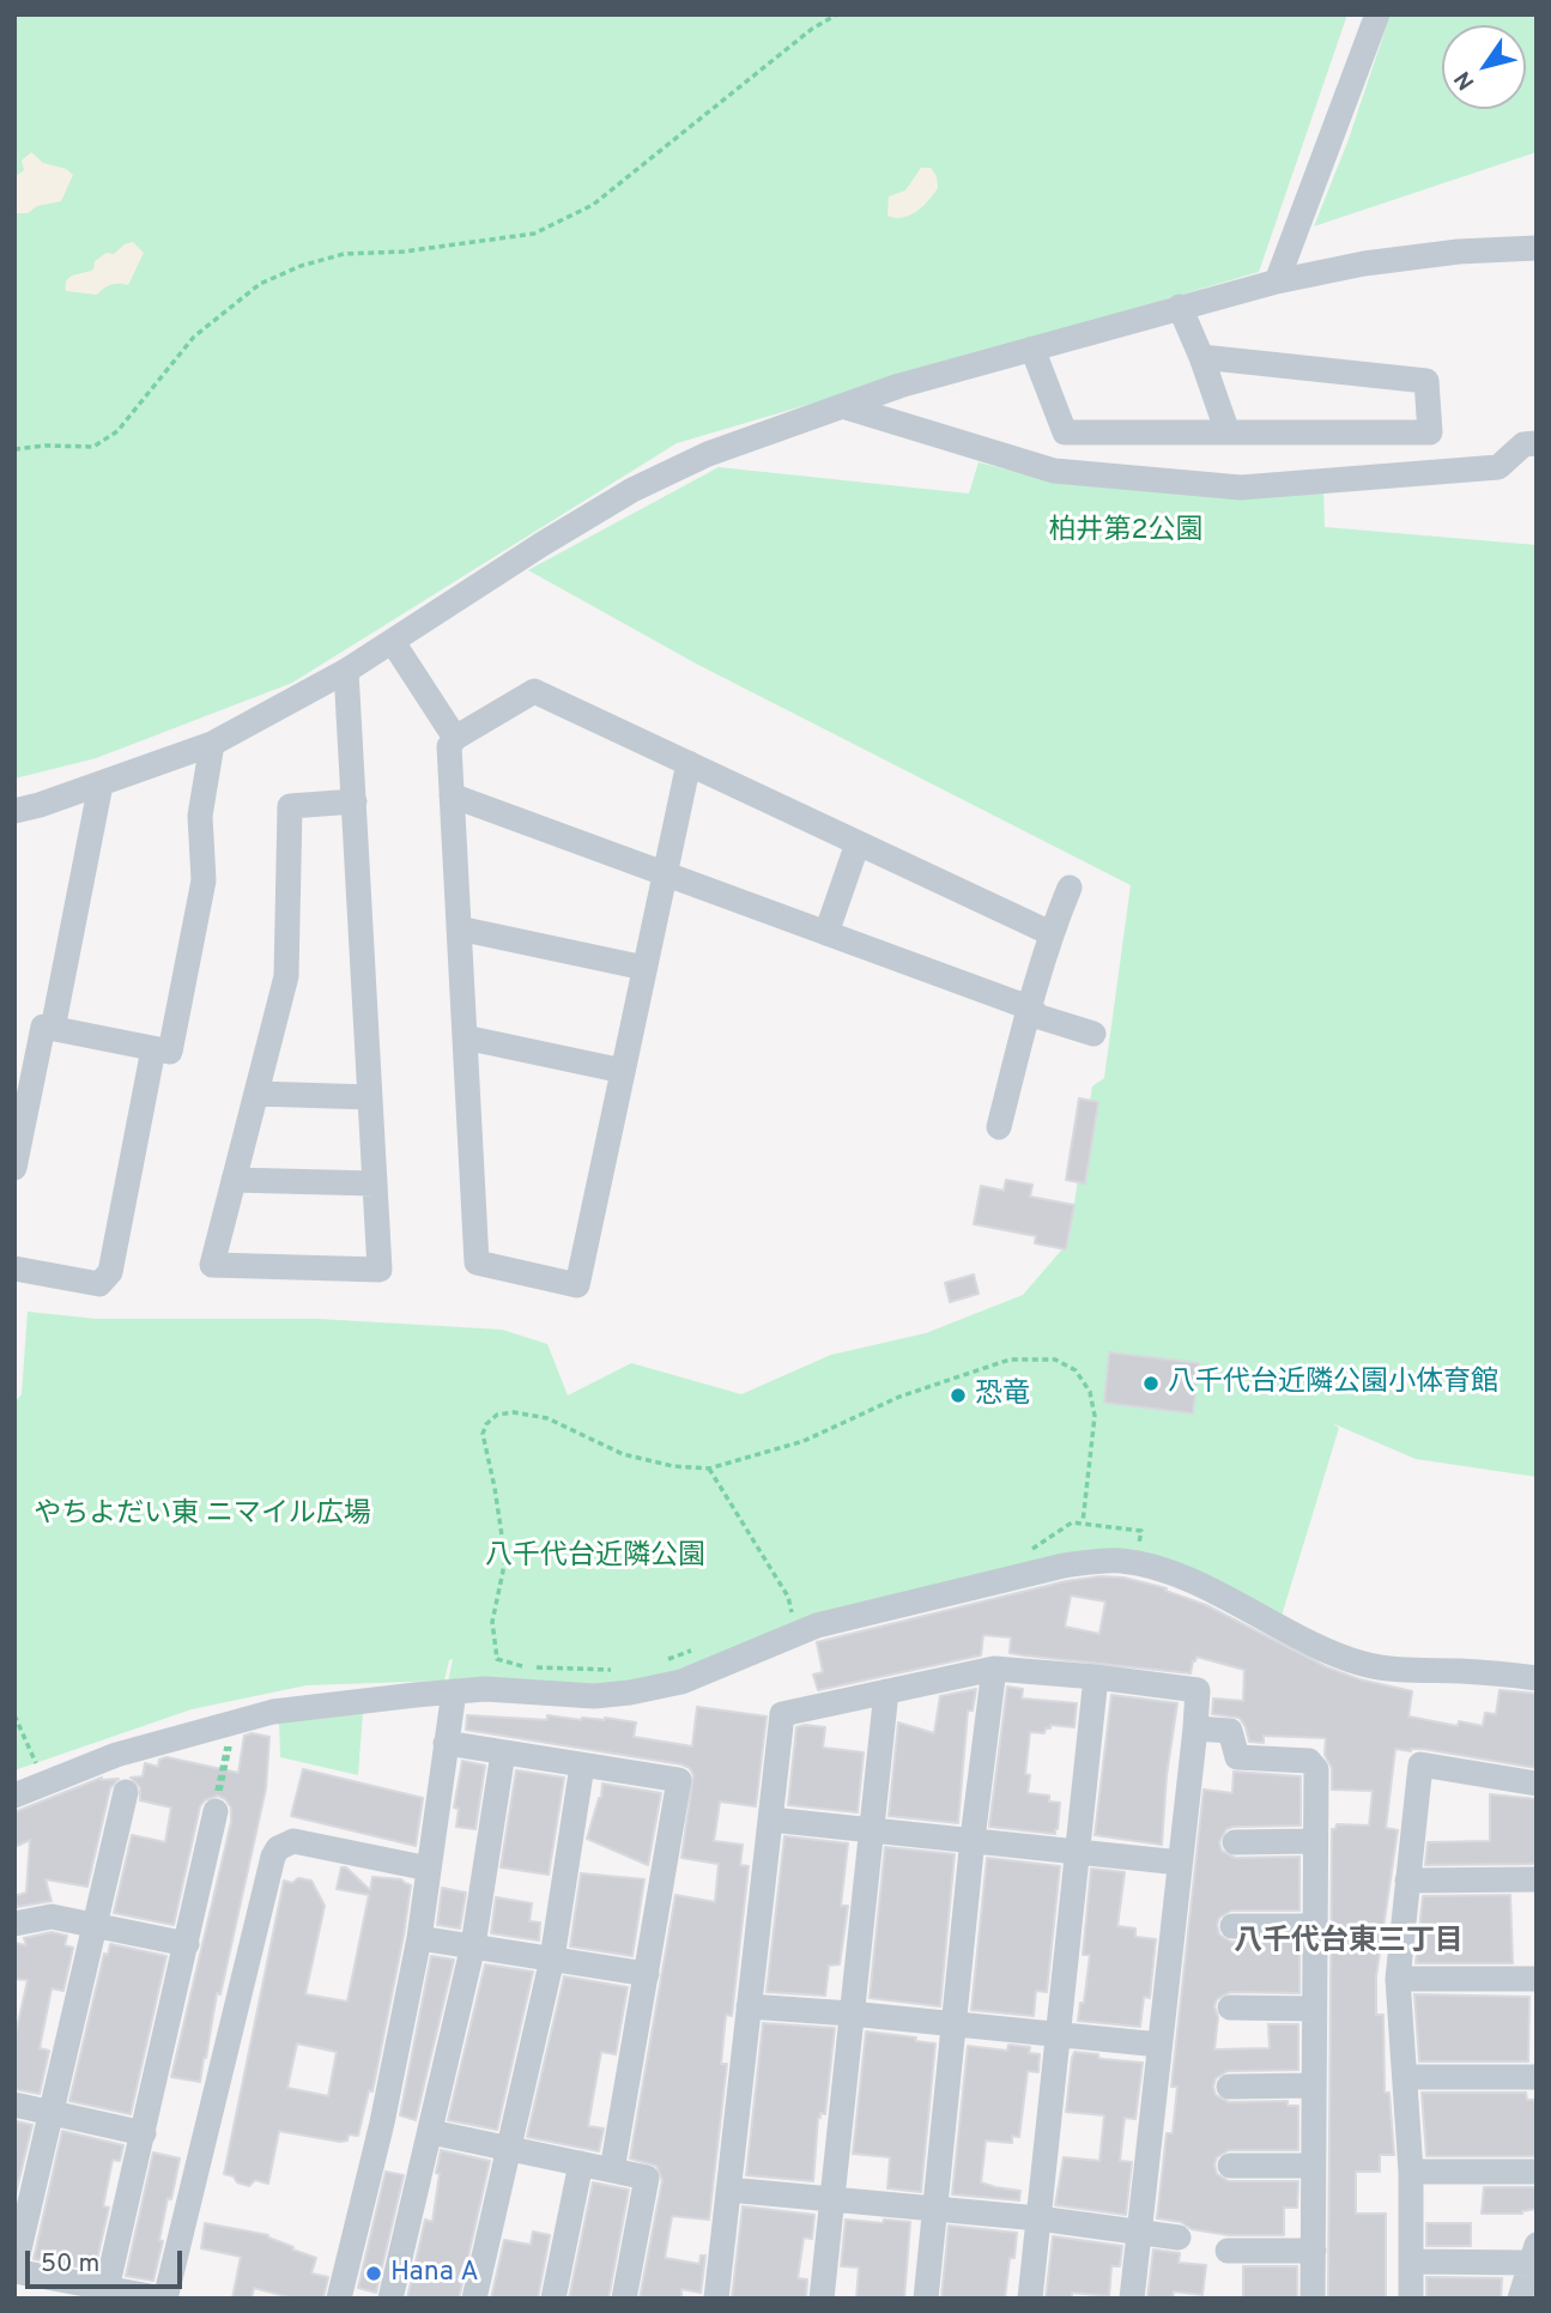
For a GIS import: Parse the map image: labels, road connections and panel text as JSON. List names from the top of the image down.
{
  "districts": ["八千代台東三丁目"],
  "parks": ["柏井第2公園", "やちよだい東 ニマイル広場", "八千代台近隣公園"],
  "places": ["八千代台近隣公園小体育館", "恐竜", "Hana A"],
  "scale_bar": "50 m",
  "north": "bottom left"
}
